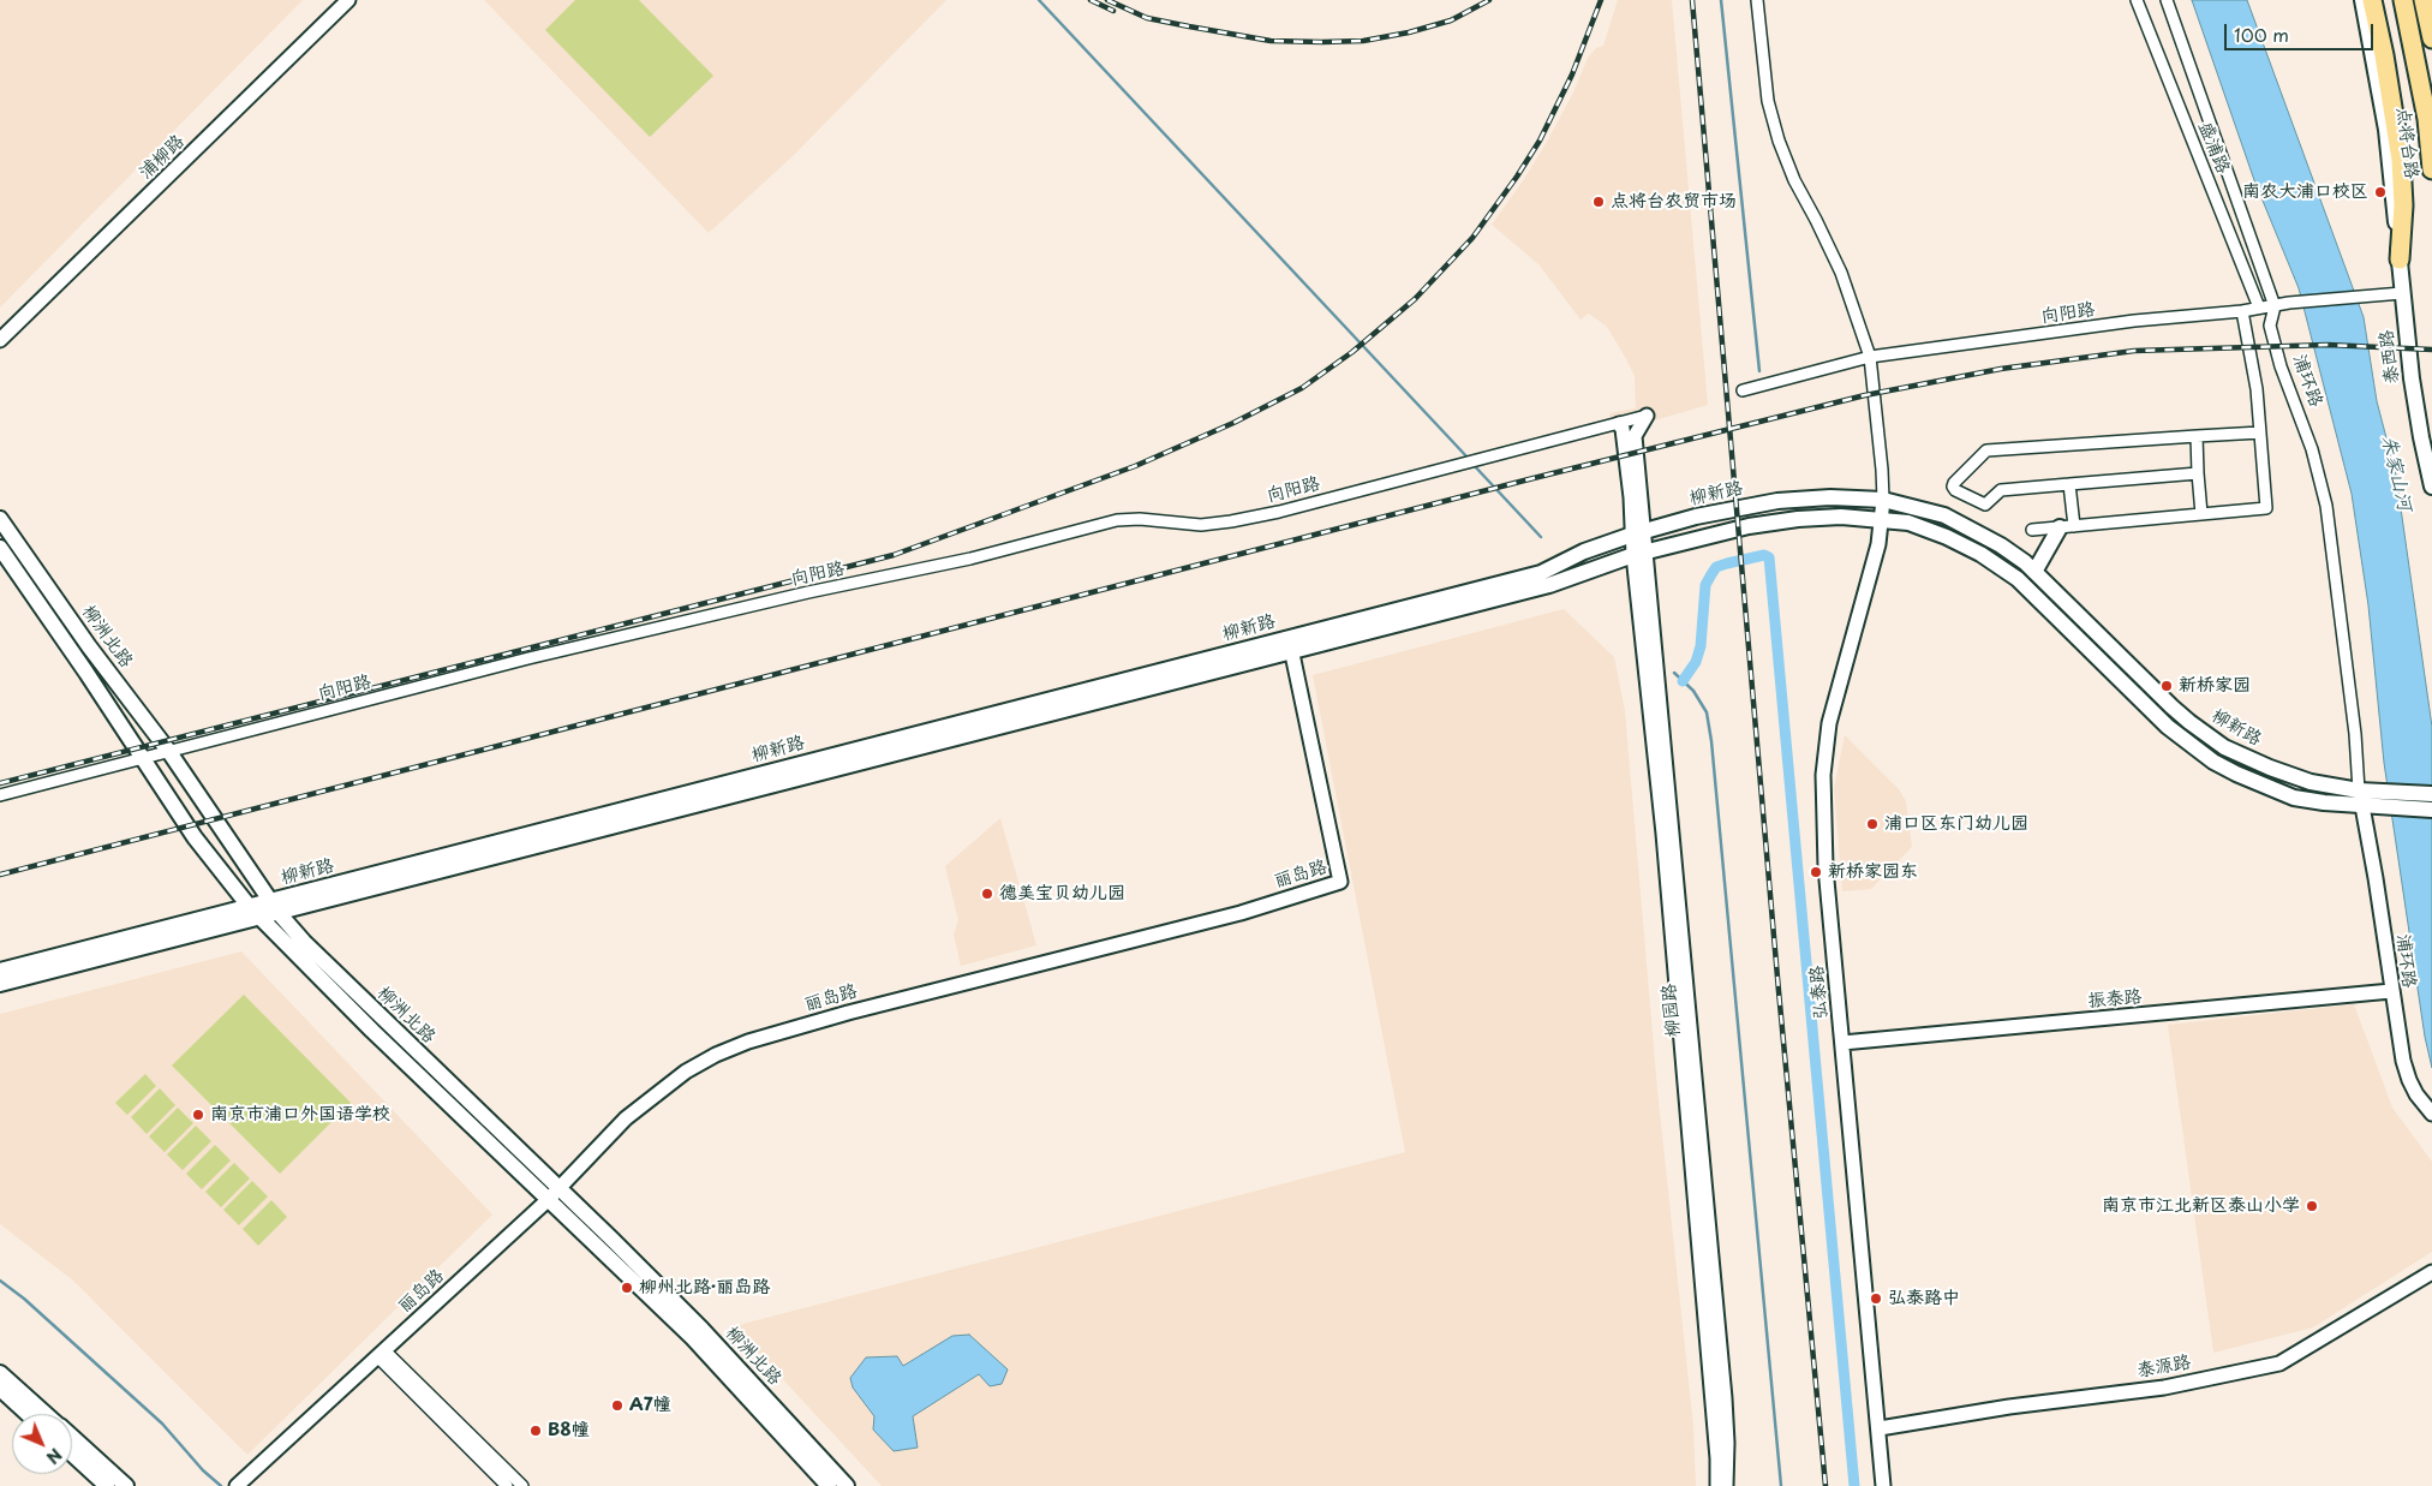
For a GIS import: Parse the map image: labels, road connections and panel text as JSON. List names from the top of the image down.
{
  "streets": {
    "main road": [
      "点将台路",
      "泰西路",
      "柳新路",
      "柳洲北路"
    ],
    "street": [
      "盛浦路",
      "浦柳路",
      "向阳路",
      "浦环路",
      "丽岛路",
      "弘泰路",
      "振泰路",
      "柳园路",
      "泰源路"
    ]
  },
  "crossings": [
    ["点将台路", "向阳路"],
    ["点将台路", "泰西路"],
    ["盛浦路", "向阳路"],
    ["向阳路", "泰西路"],
    ["向阳路", "浦环路"],
    ["向阳路", "柳洲北路"],
    ["浦环路", "柳新路"],
    ["浦环路", "振泰路"],
    ["柳新路", "柳洲北路"],
    ["柳新路", "丽岛路"],
    ["柳新路", "弘泰路"],
    ["柳新路", "柳园路"],
    ["柳洲北路", "丽岛路"],
    ["弘泰路", "振泰路"],
    ["弘泰路", "泰源路"]
  ],
  "water": ["朱家山河"],
  "places": [
    "南农大浦口校区",
    "点将台农贸市场",
    "新桥家园",
    "浦口区东门幼儿园",
    "新桥家园东",
    "德美宝贝幼儿园",
    "南京市浦口外国语学校",
    "南京市江北新区泰山小学",
    "柳州北路·丽岛路",
    "弘泰路中",
    "A7幢",
    "B8幢"
  ],
  "scale_bar": "100 m",
  "north": "bottom right"
}
